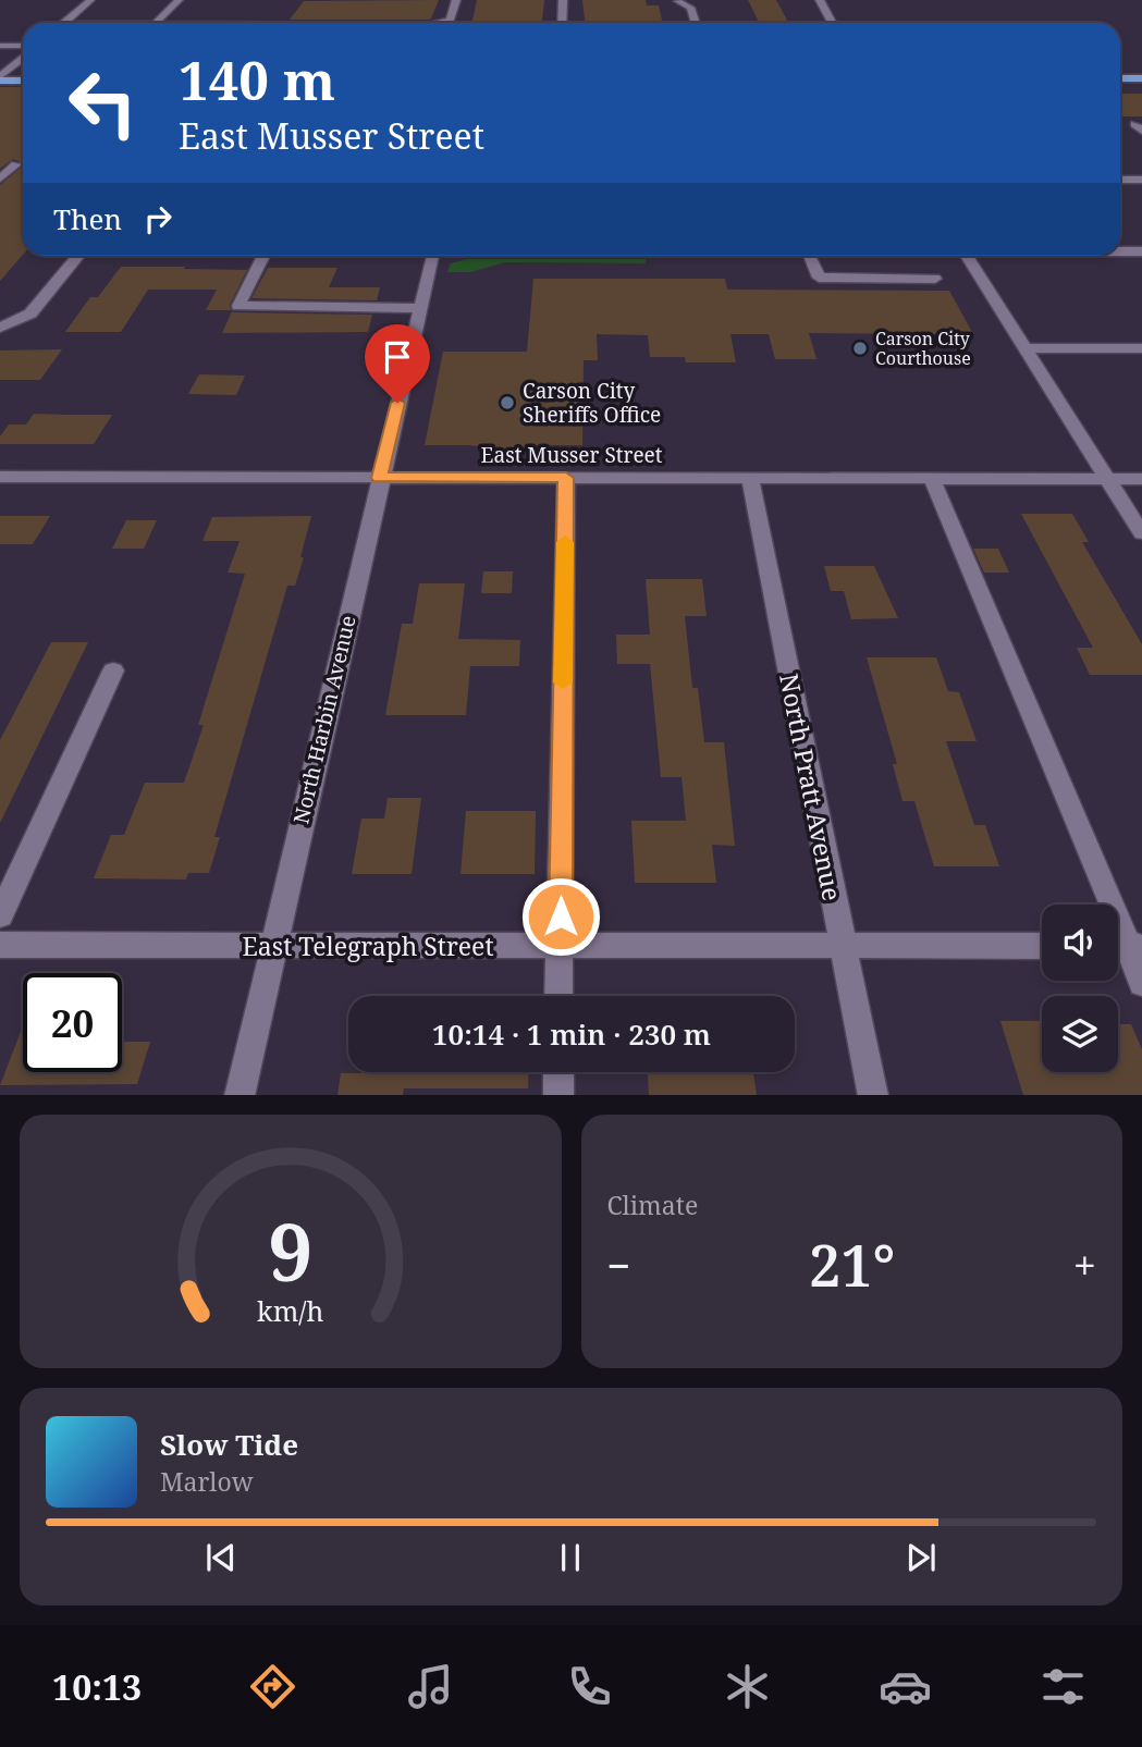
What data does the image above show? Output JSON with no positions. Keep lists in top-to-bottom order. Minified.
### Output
{"streets":{"street":["East Musser Street","North Harbin Avenue","North Pratt Avenue","East Telegraph Street"]},"crossings":[["East Musser Street","North Harbin Avenue"],["East Musser Street","North Pratt Avenue"],["North Harbin Avenue","East Telegraph Street"],["North Pratt Avenue","East Telegraph Street"]],"places":["Carson City Courthouse","Carson City Sheriffs Office"],"page":{"turn":["140 m","East Musser Street"],"then":"Then","limit":"20","trip":"10:14 · 1 min · 230 m","tile":"Climate","heat":["−","21°","+"],"song":["Slow Tide","Marlow"],"tabs":"10:13","gauge":["9","km/h"]}}
